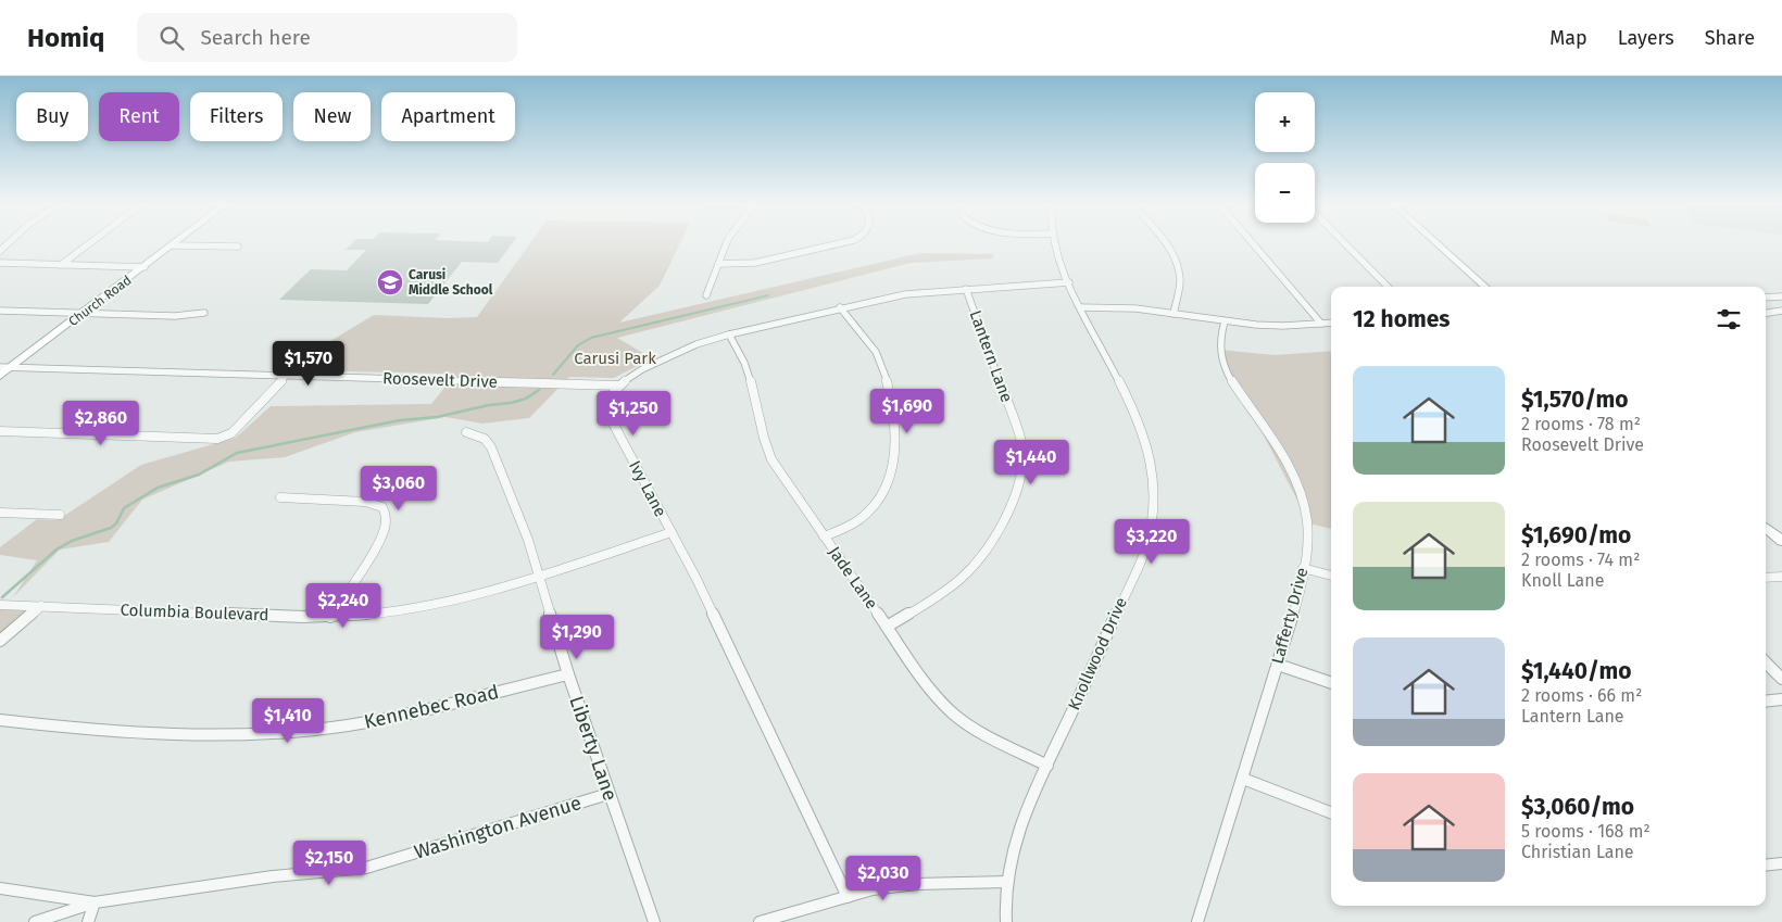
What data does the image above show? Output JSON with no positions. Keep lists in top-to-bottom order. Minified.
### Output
{"streets":{"main road":["Church Road"],"street":["Lantern Lane","Roosevelt Drive","Ivy Lane","Jade Lane","Columbia Boulevard","Lafferty Drive","Knollwood Drive","Kennebec Road","Liberty Lane","Washington Avenue"]},"crossings":[["Church Road","Roosevelt Drive"],["Lantern Lane","Jade Lane"],["Roosevelt Drive","Ivy Lane"],["Ivy Lane","Columbia Boulevard"],["Jade Lane","Knollwood Drive"],["Columbia Boulevard","Liberty Lane"],["Kennebec Road","Liberty Lane"],["Liberty Lane","Washington Avenue"]],"parks":["Carusi Park"],"places":{"school or university":["Carusi Middle School"]},"page":{"header":"Homiq","search":"Search here","nav":["Map","Layers","Share"],"map_buttons":["+","−"],"chip":["Buy","Rent","Filters","New","Apartment"],"heading":"12 homes","price":["$1,570","$1,690","$1,250","$2,860","$1,440","$3,060","$3,220","$2,240","$1,290","$1,410","$2,150","$2,030"],"list":[{"name":"$1,570/mo","note":"2 rooms · 78 m² · Roosevelt Drive"},{"name":"$1,690/mo","note":"2 rooms · 74 m² · Knoll Lane"},{"name":"$1,440/mo","note":"2 rooms · 66 m² · Lantern Lane"},{"name":"$3,060/mo","note":"5 rooms · 168 m² · Christian Lane"}]}}
